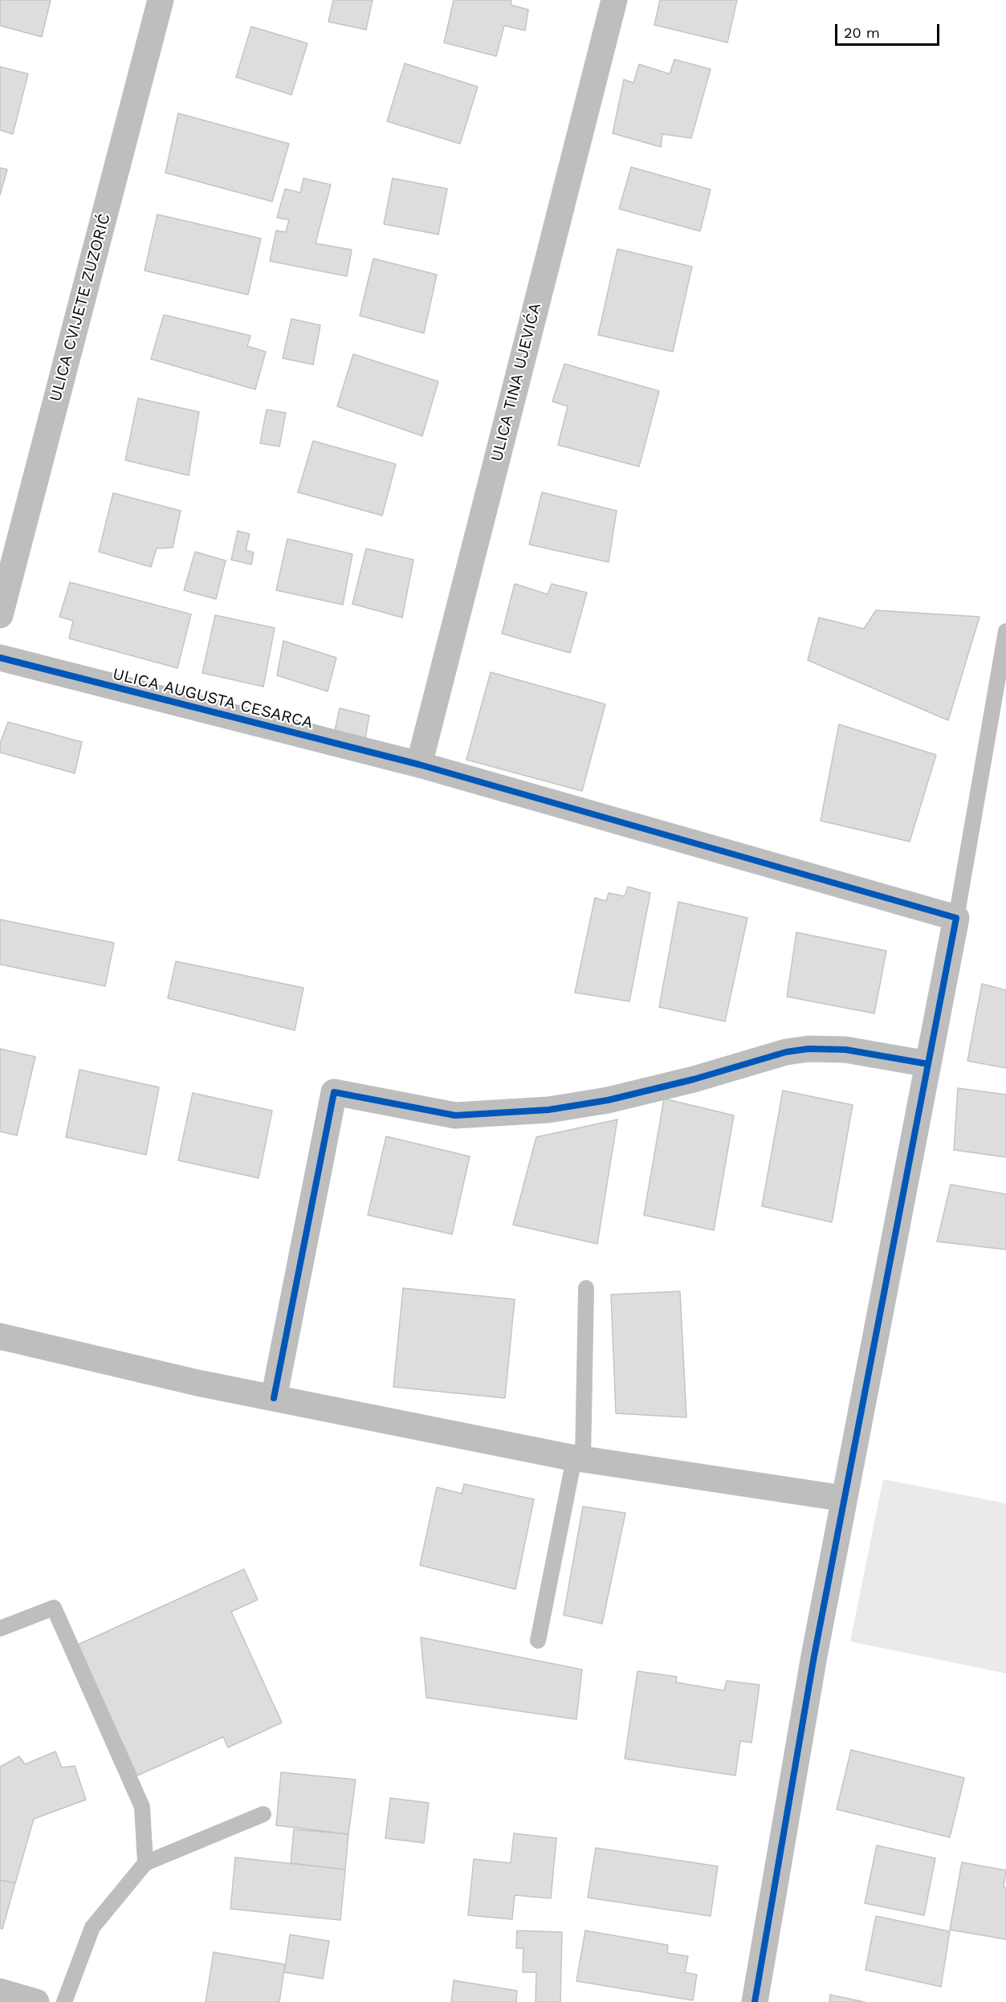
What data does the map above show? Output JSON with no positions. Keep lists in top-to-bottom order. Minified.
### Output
{"streets":{"street":["ULICA CVIJETE ZUZORIĆ","ULICA TINA UJEVIĆA","ULICA AUGUSTA CESARCA"]},"crossings":[["ULICA TINA UJEVIĆA","ULICA AUGUSTA CESARCA"]],"scale_bar":"20 m"}
